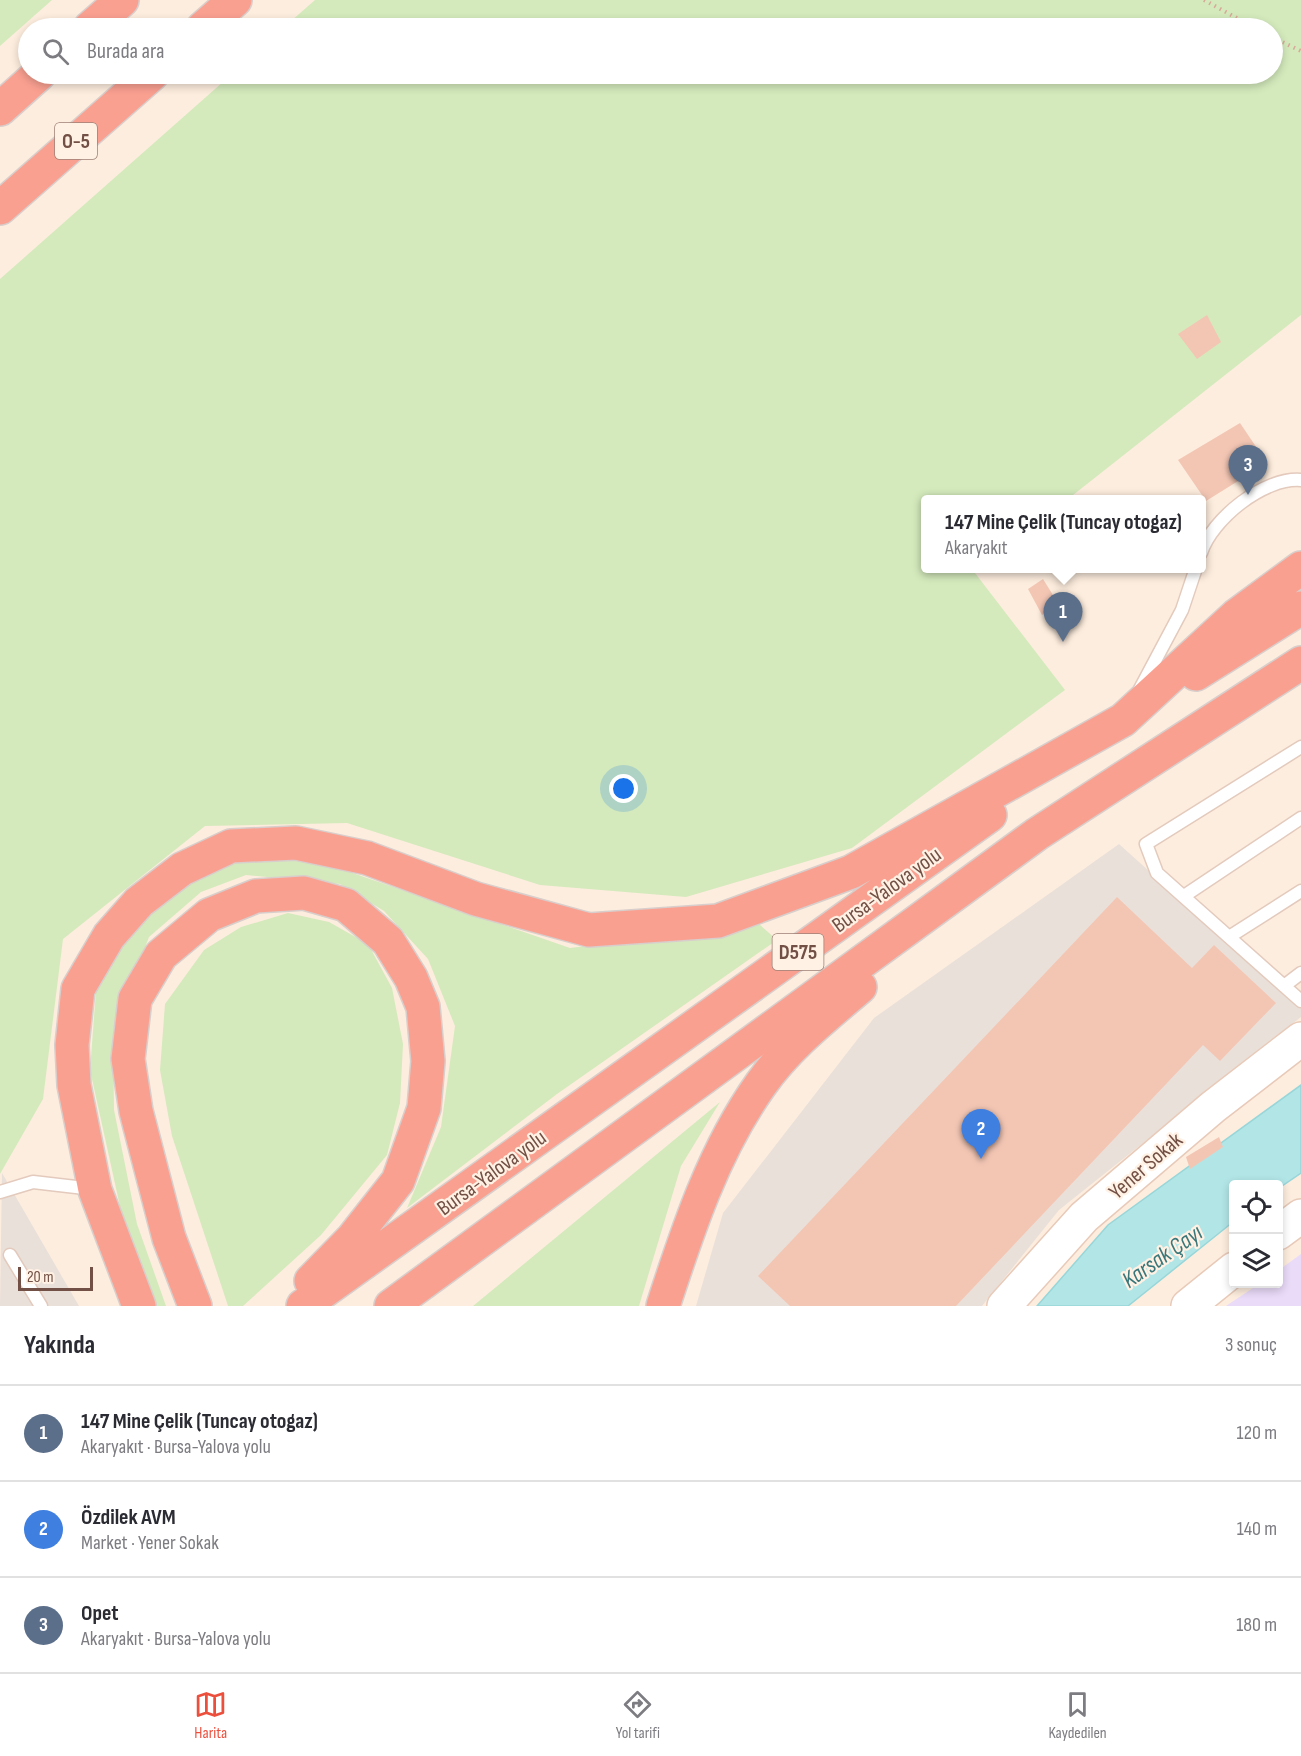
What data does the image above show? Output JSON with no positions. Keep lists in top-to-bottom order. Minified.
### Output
{"streets":{"highway":["O-5","Bursa-Yalova yolu","D575"],"street":["Yener Sokak"]},"water":["Karsak Çayı"],"scale_bar":"20 m","page":{"search":"Burada ara","pins":["3","1","2"],"popup":["147 Mine Çelik (Tuncay otogaz)","Akaryakıt"],"scale":"20 m","heading":["Yakında","3 sonuç"],"list":[{"mark":"1","name":"147 Mine Çelik (Tuncay otogaz)","note":"Akaryakıt · Bursa-Yalova yolu","value":"120 m"},{"mark":"2","name":"Özdilek AVM","note":"Market · Yener Sokak","value":"140 m"},{"mark":"3","name":"Opet","note":"Akaryakıt · Bursa-Yalova yolu","value":"180 m"}],"nav":["Harita","Yol tarifi","Kaydedilen"]}}
